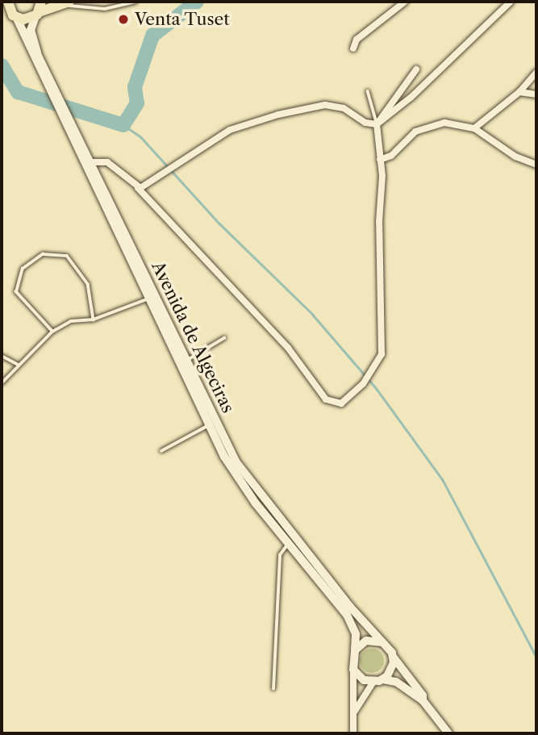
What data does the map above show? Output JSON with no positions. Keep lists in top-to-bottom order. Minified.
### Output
{"streets":{"street":["Avenida de Algeciras"]},"places":["Venta Tuset"]}
